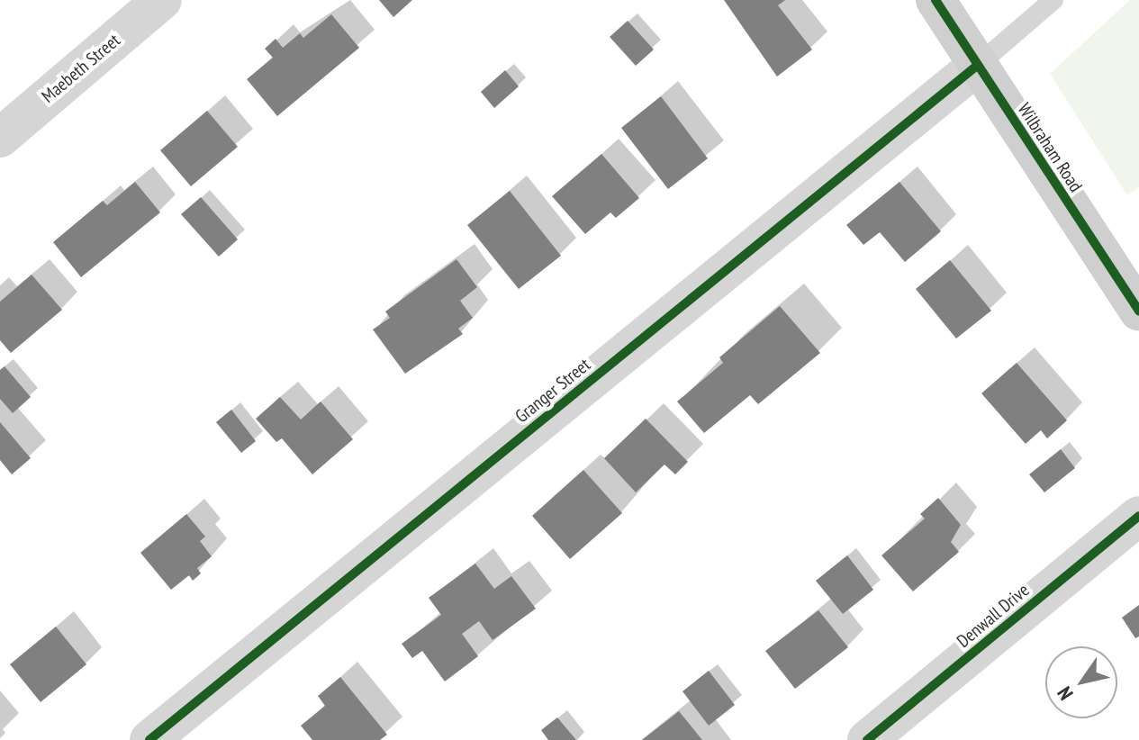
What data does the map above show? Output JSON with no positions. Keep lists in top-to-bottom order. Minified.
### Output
{"streets":{"main road":["Wilbraham Road"],"street":["Maebeth Street","Granger Street","Denwall Drive"]},"crossings":[["Wilbraham Road","Granger Street"]],"north":"bottom left"}
